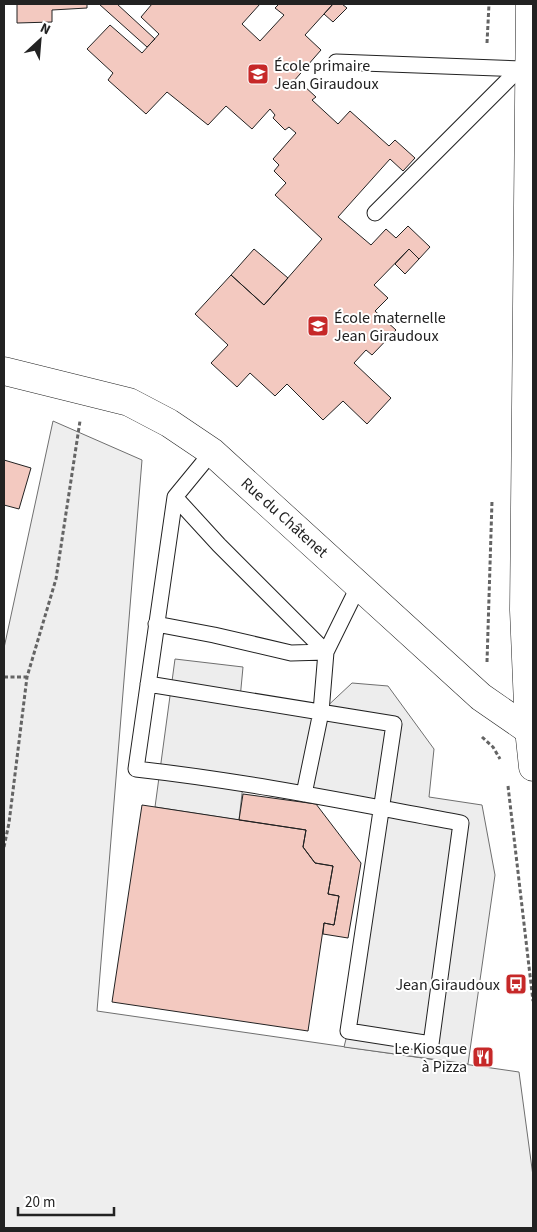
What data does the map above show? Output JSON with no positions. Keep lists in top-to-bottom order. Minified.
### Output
{"streets":{"street":["Rue du Châtenet"]},"places":{"school or university":["École primaire Jean Giraudoux","École maternelle Jean Giraudoux"],"bus stop":["Jean Giraudoux"],"restaurant":["Le Kiosque à Pizza"]},"scale_bar":"20 m","north":"top right"}
